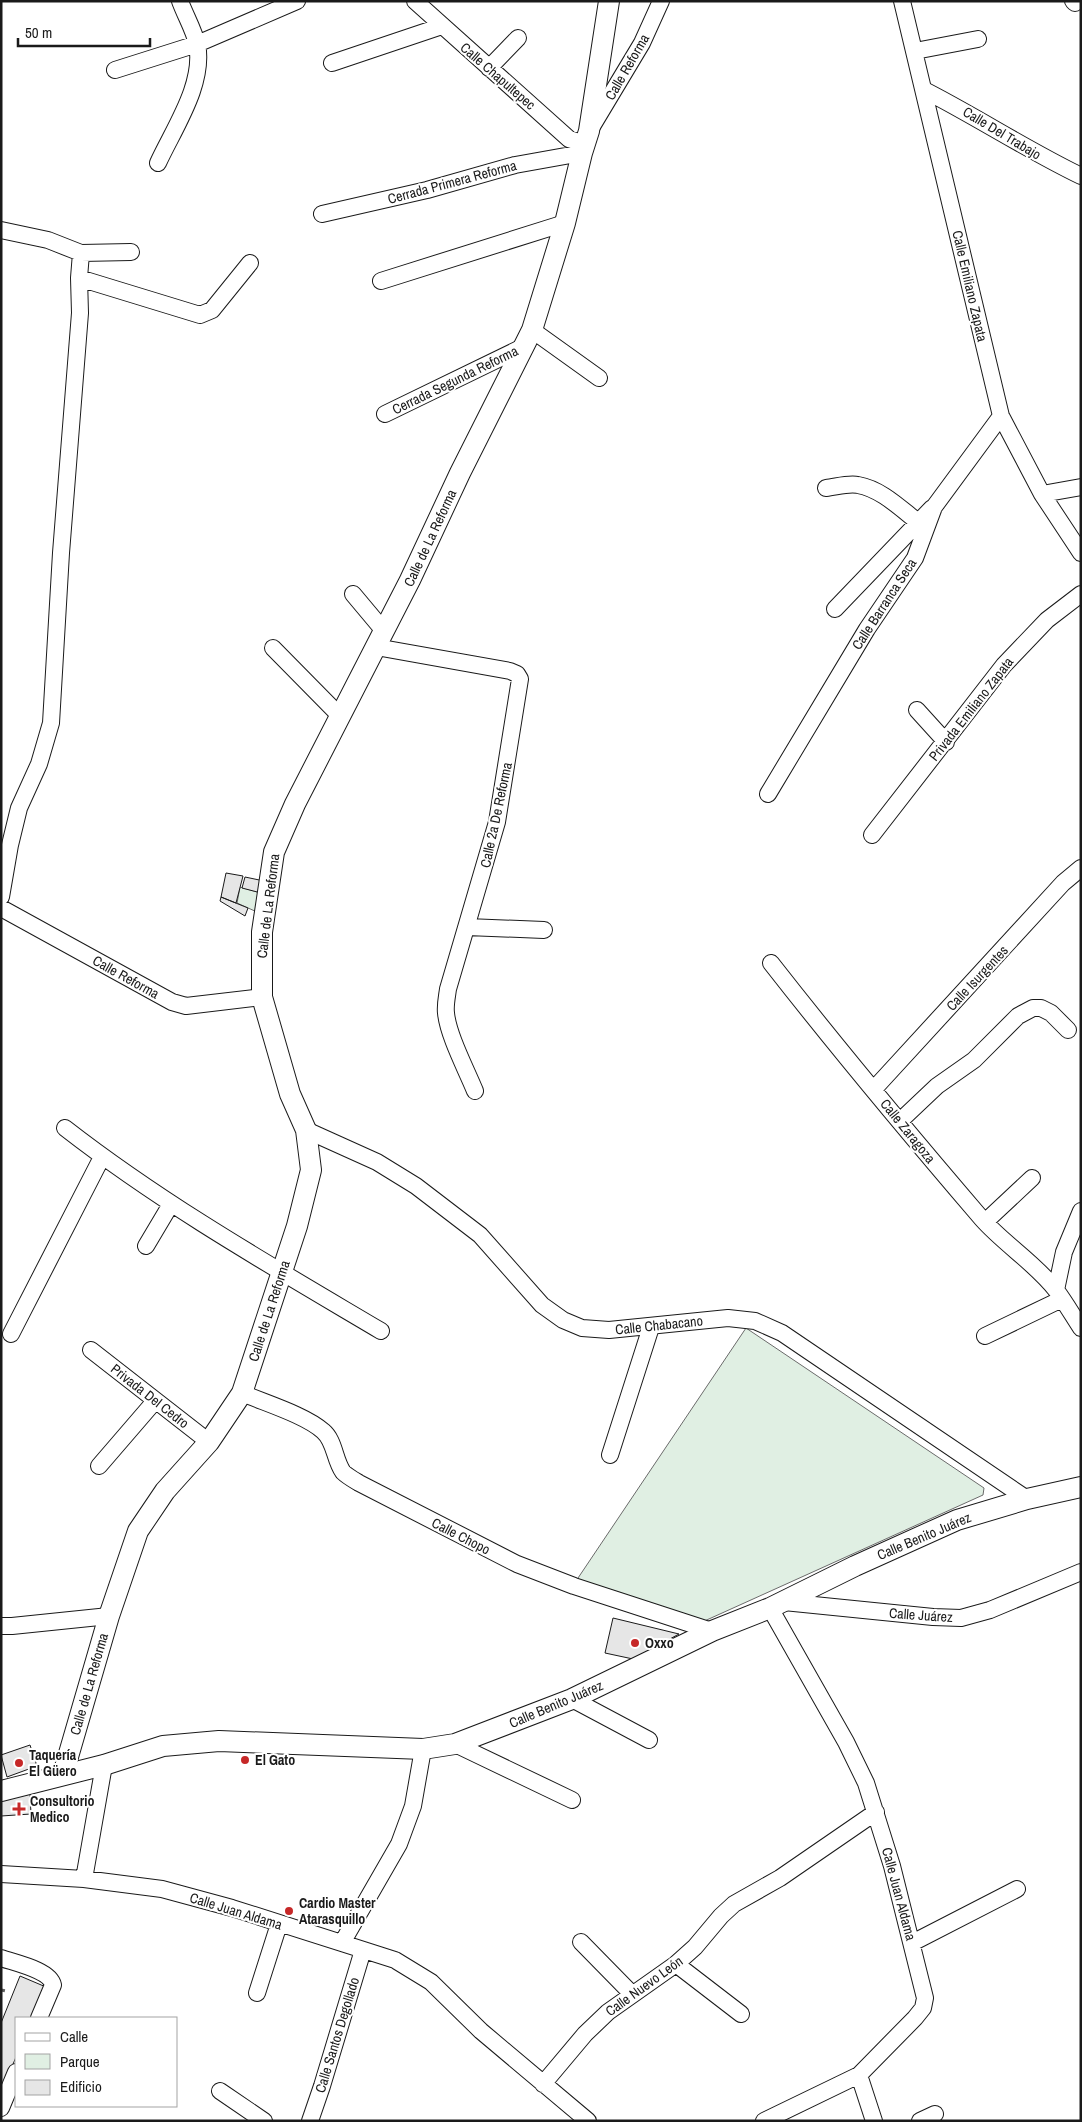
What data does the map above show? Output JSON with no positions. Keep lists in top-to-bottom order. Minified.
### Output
{"streets":{"street":["Calle Reforma","Calle Chapultepec","Calle Del Trabajo","Cerrada Primera Reforma","Calle Emiliano Zapata","Cerrada Segunda Reforma","Calle de La Reforma","Calle Barranca Seca","Privada Emiliano Zapata","Calle 2a De Reforma","Calle Isurgentes","Calle Zaragoza","Calle Chabacano","Privada Del Cedro","Calle Chopo","Calle Benito Juárez","Calle Juárez","Calle Juan Aldama","Calle Nuevo León","Calle Santos Degollado"]},"crossings":[["Calle Reforma","Calle Chapultepec"],["Calle Reforma","Cerrada Primera Reforma"],["Calle Reforma","Calle de La Reforma"],["Calle Chapultepec","Cerrada Primera Reforma"],["Calle Chapultepec","Calle de La Reforma"],["Calle Del Trabajo","Calle Emiliano Zapata"],["Cerrada Primera Reforma","Calle de La Reforma"],["Calle Emiliano Zapata","Calle Barranca Seca"],["Cerrada Segunda Reforma","Calle de La Reforma"],["Calle de La Reforma","Calle 2a De Reforma"],["Calle de La Reforma","Calle Chabacano"],["Calle de La Reforma","Privada Del Cedro"],["Calle de La Reforma","Calle Chopo"],["Calle de La Reforma","Calle Benito Juárez"],["Calle Isurgentes","Calle Zaragoza"],["Calle Chabacano","Calle Benito Juárez"],["Calle Chopo","Calle Benito Juárez"],["Calle Benito Juárez","Calle Juárez"],["Calle Benito Juárez","Calle Juan Aldama"],["Calle Juárez","Calle Juan Aldama"],["Calle Juan Aldama","Calle Nuevo León"],["Calle Juan Aldama","Calle Santos Degollado"]],"places":{"other":["Oxxo","El Gato","Taquería El Güero","Cardio Master Atarasquillo"],"health":["Consultorio Medico"]},"legend":["Calle","Parque","Edificio"],"scale_bar":"50 m"}
